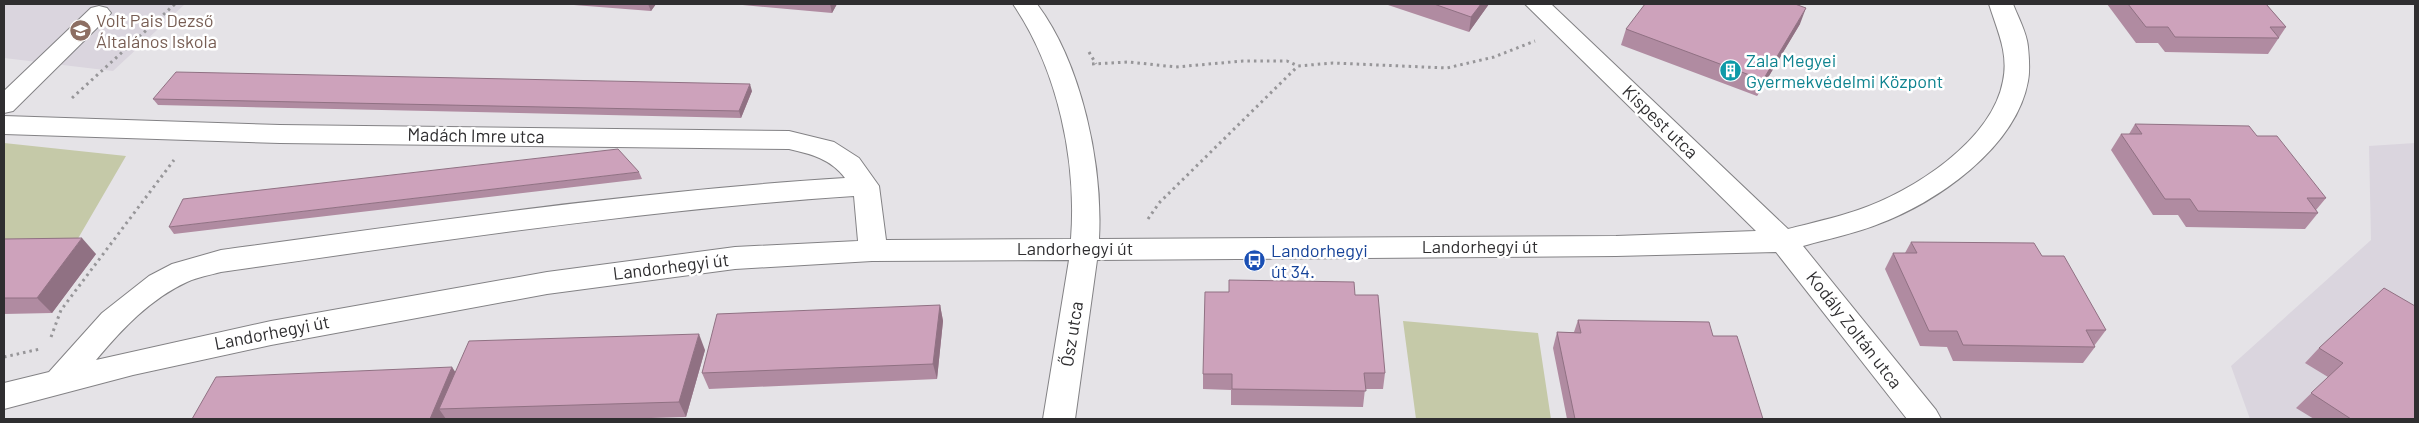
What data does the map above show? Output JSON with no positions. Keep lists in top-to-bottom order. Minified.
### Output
{"streets":{"street":["Kispest utca","Madách Imre utca","Landorhegyi út","Kodály Zoltán utca","Ősz utca"]},"crossings":[["Kispest utca","Landorhegyi út"],["Kispest utca","Kodály Zoltán utca"],["Madách Imre utca","Landorhegyi út"],["Landorhegyi út","Kodály Zoltán utca"],["Landorhegyi út","Ősz utca"]],"places":{"school or university":["Volt Pais Dezső Általános Iskola"],"building":["Zala Megyei Gyermekvédelmi Központ"],"bus stop":["Landorhegyi út 34."]}}
